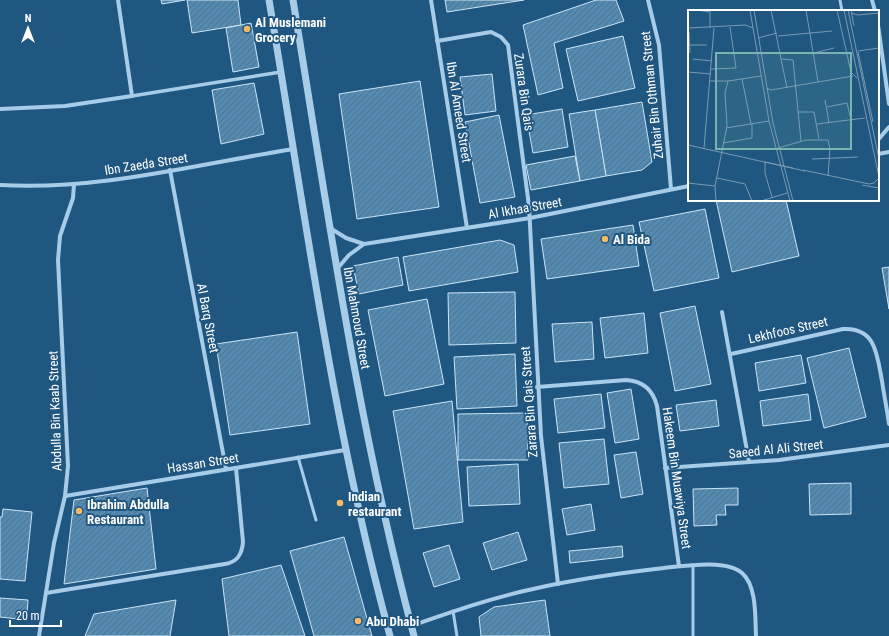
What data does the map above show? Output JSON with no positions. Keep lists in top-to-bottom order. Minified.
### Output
{"streets":{"street":["Zurara Bin Qais","Zuhair Bin Othman Street","Ibn Al Ameed Street","Ibn Zaeda Street","Al Ikhaa Street","Al Barq Street","Ibn Mahmoud Street","Lekhfoos Street","Zarara Bin Qais Street","Abdulla Bin Kaab Street","Saeed Al Ali Street","Hassan Street","Hakeem Bin Muawiya Street"]},"crossings":[["Zurara Bin Qais","Ibn Al Ameed Street"],["Zurara Bin Qais","Al Ikhaa Street"],["Zurara Bin Qais","Zarara Bin Qais Street"],["Zuhair Bin Othman Street","Al Ikhaa Street"],["Ibn Al Ameed Street","Al Ikhaa Street"],["Ibn Zaeda Street","Al Barq Street"],["Ibn Zaeda Street","Abdulla Bin Kaab Street"],["Al Ikhaa Street","Ibn Mahmoud Street"],["Al Ikhaa Street","Zarara Bin Qais Street"],["Al Barq Street","Hassan Street"],["Zarara Bin Qais Street","Hakeem Bin Muawiya Street"],["Abdulla Bin Kaab Street","Hassan Street"],["Saeed Al Ali Street","Hakeem Bin Muawiya Street"]],"places":["Al Muslemani Grocery","Al Bida","Indian restaurant","Ibrahim Abdulla Restaurant","Abu Dhabi"],"scale_bar":"20 m","north":"top"}
